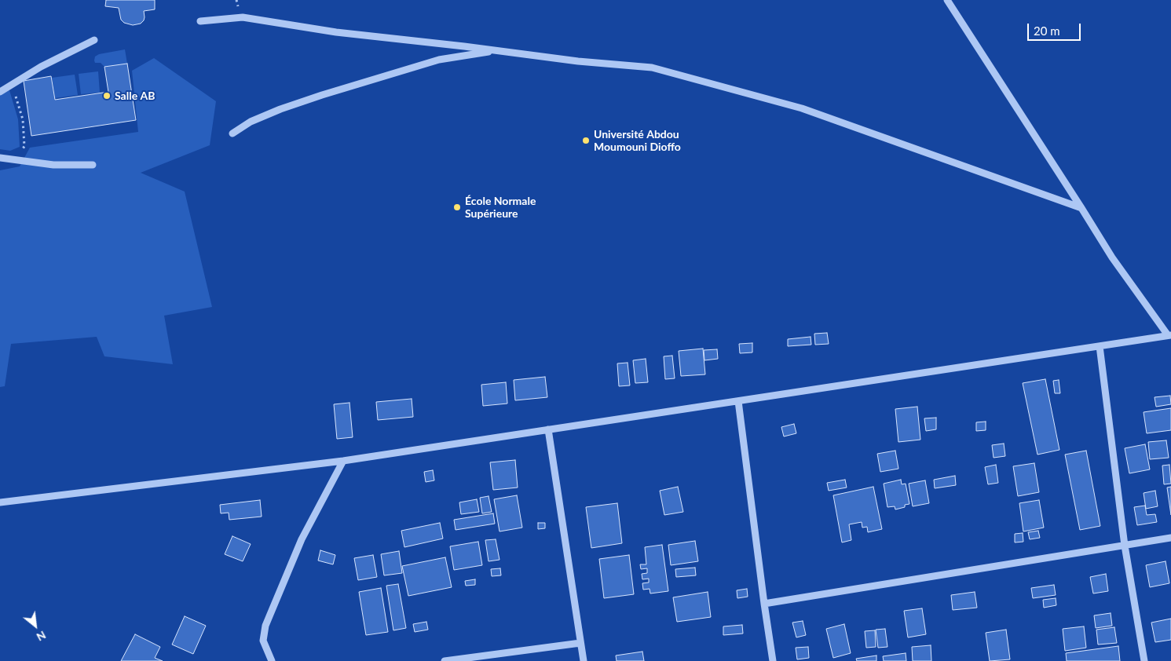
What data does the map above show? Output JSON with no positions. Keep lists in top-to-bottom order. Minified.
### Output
{"places":["Salle AB","Université Abdou Moumouni Dioffo","École Normale Supérieure"],"scale_bar":"20 m","north":"bottom right"}
